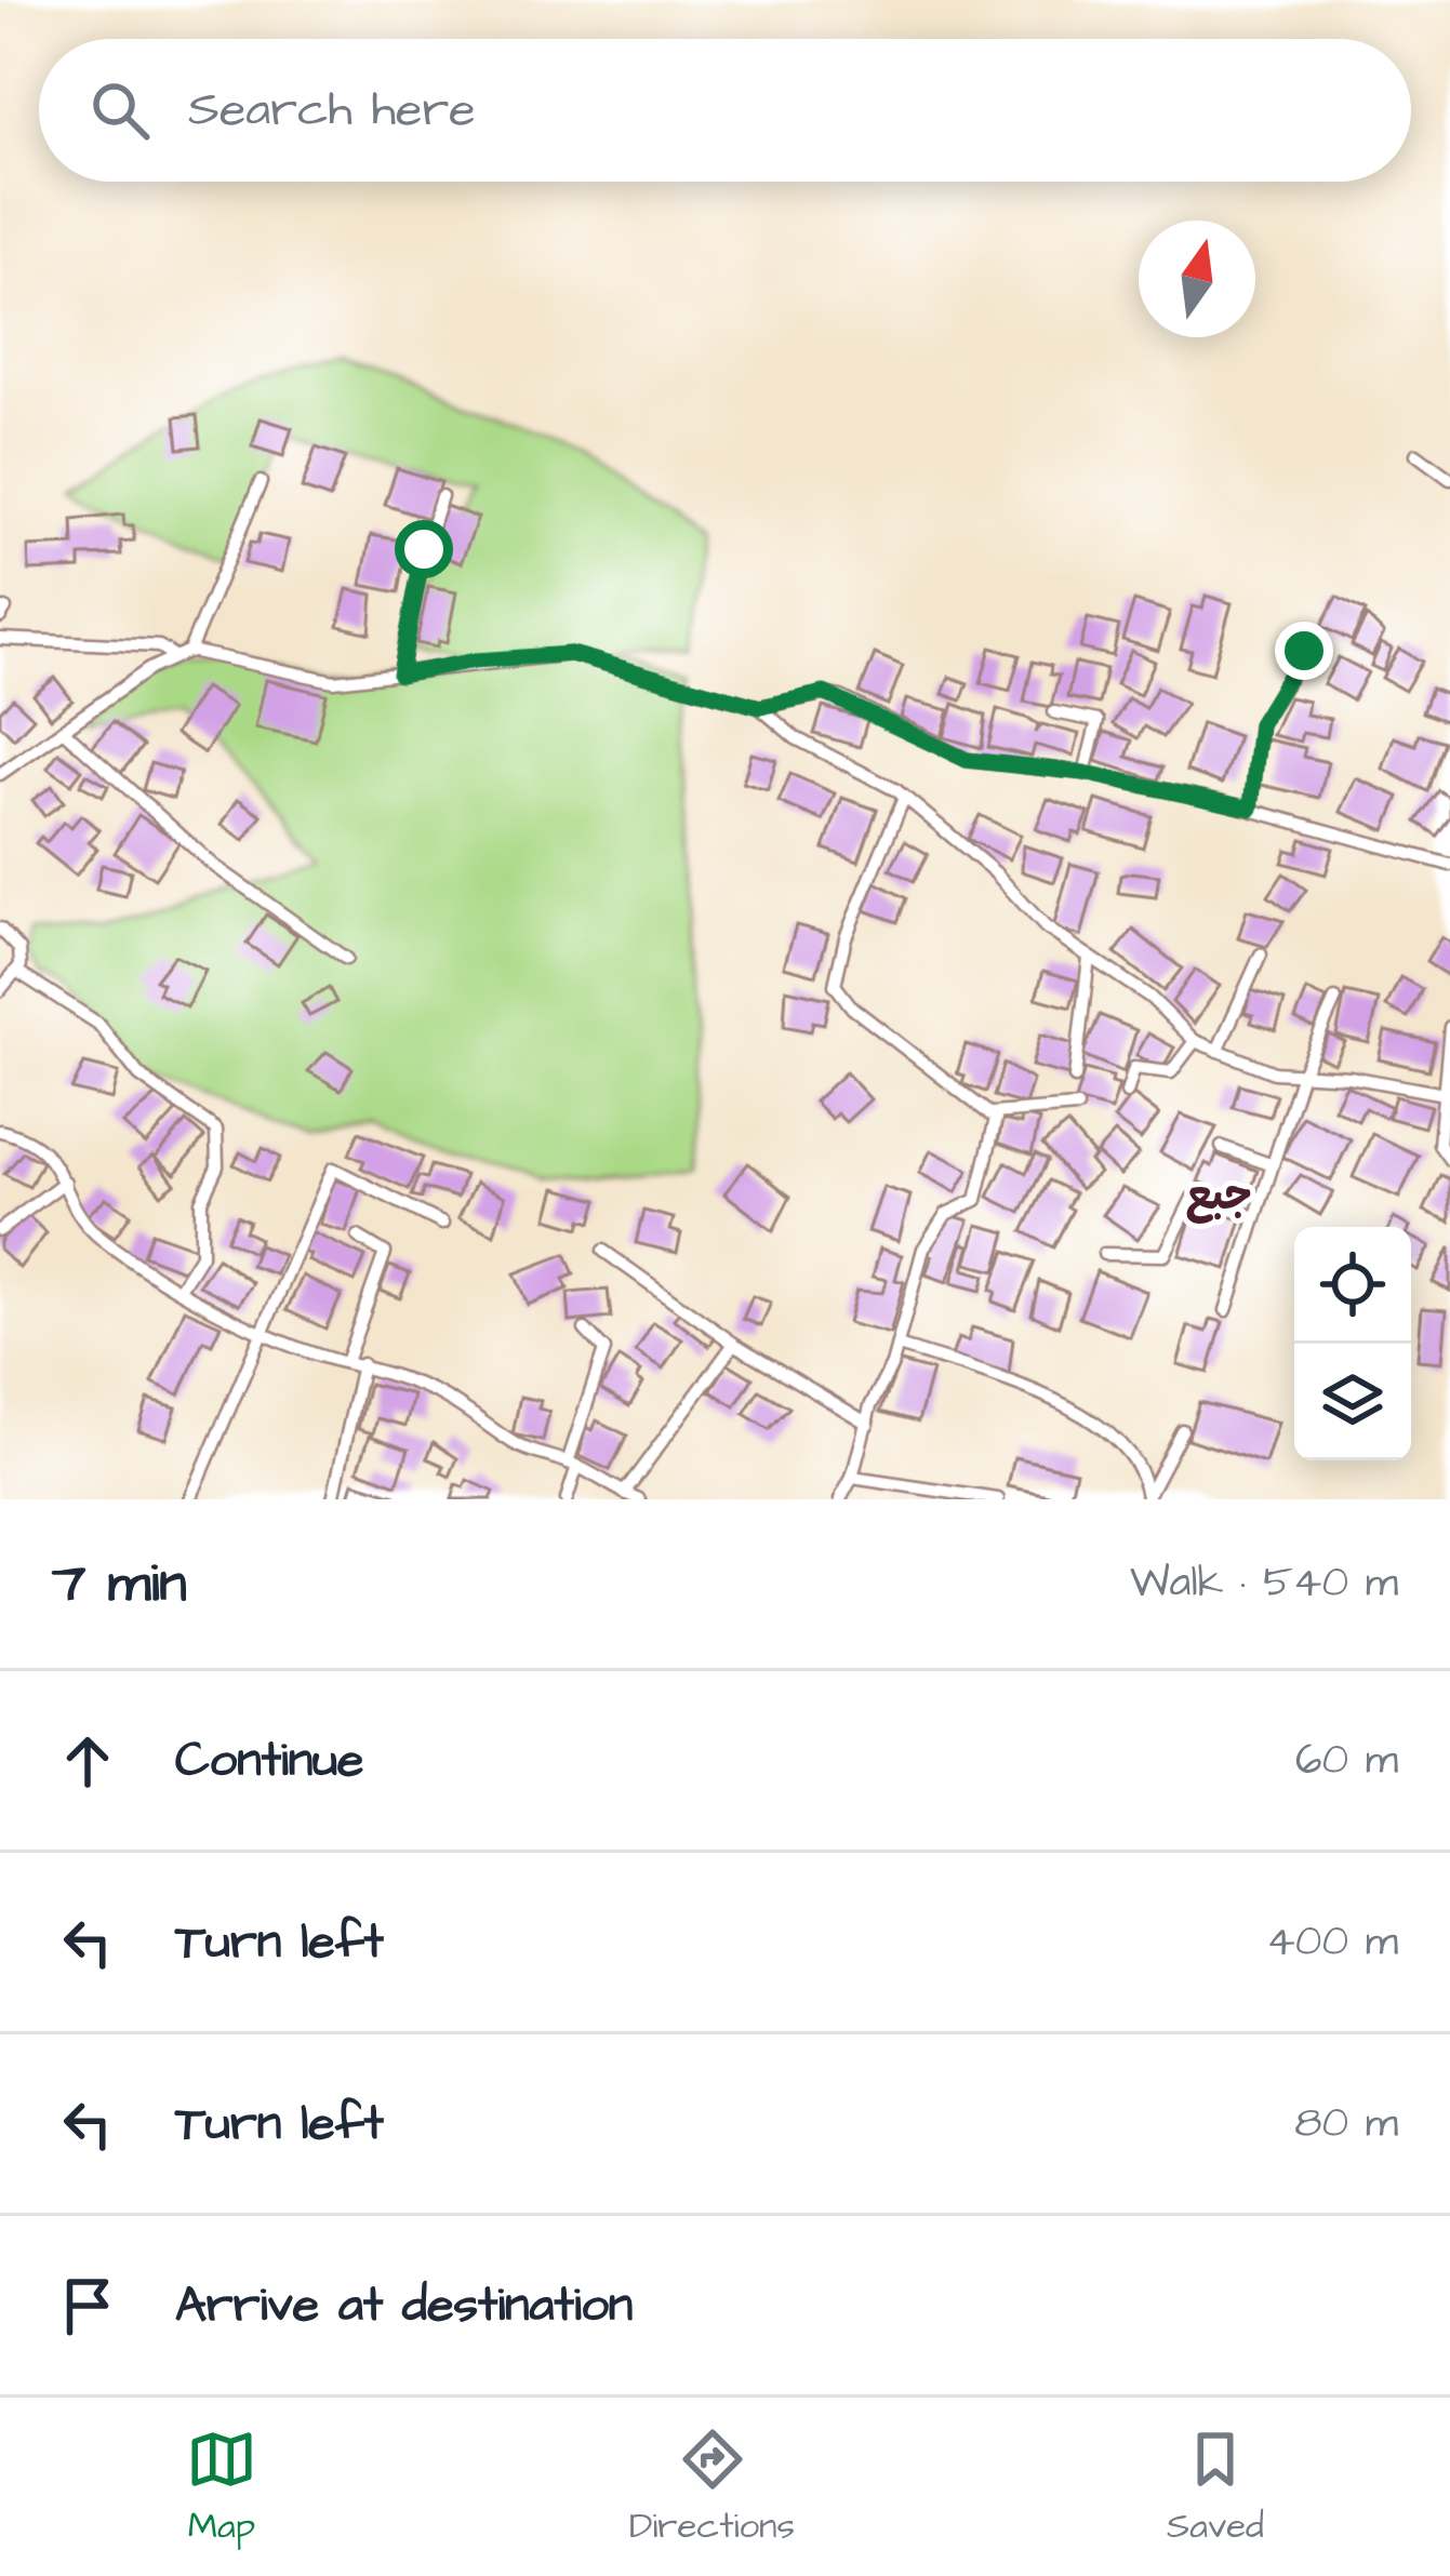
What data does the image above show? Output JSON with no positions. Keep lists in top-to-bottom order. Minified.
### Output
{"districts":["جبع"],"north":"top","page":{"search":"Search here","heading":["7 min","Walk · 540 m"],"list":[["Continue","60 m"],["Turn left","400 m"],["Turn left","80 m"],"Arrive at destination"],"nav":["Map","Directions","Saved"]}}
